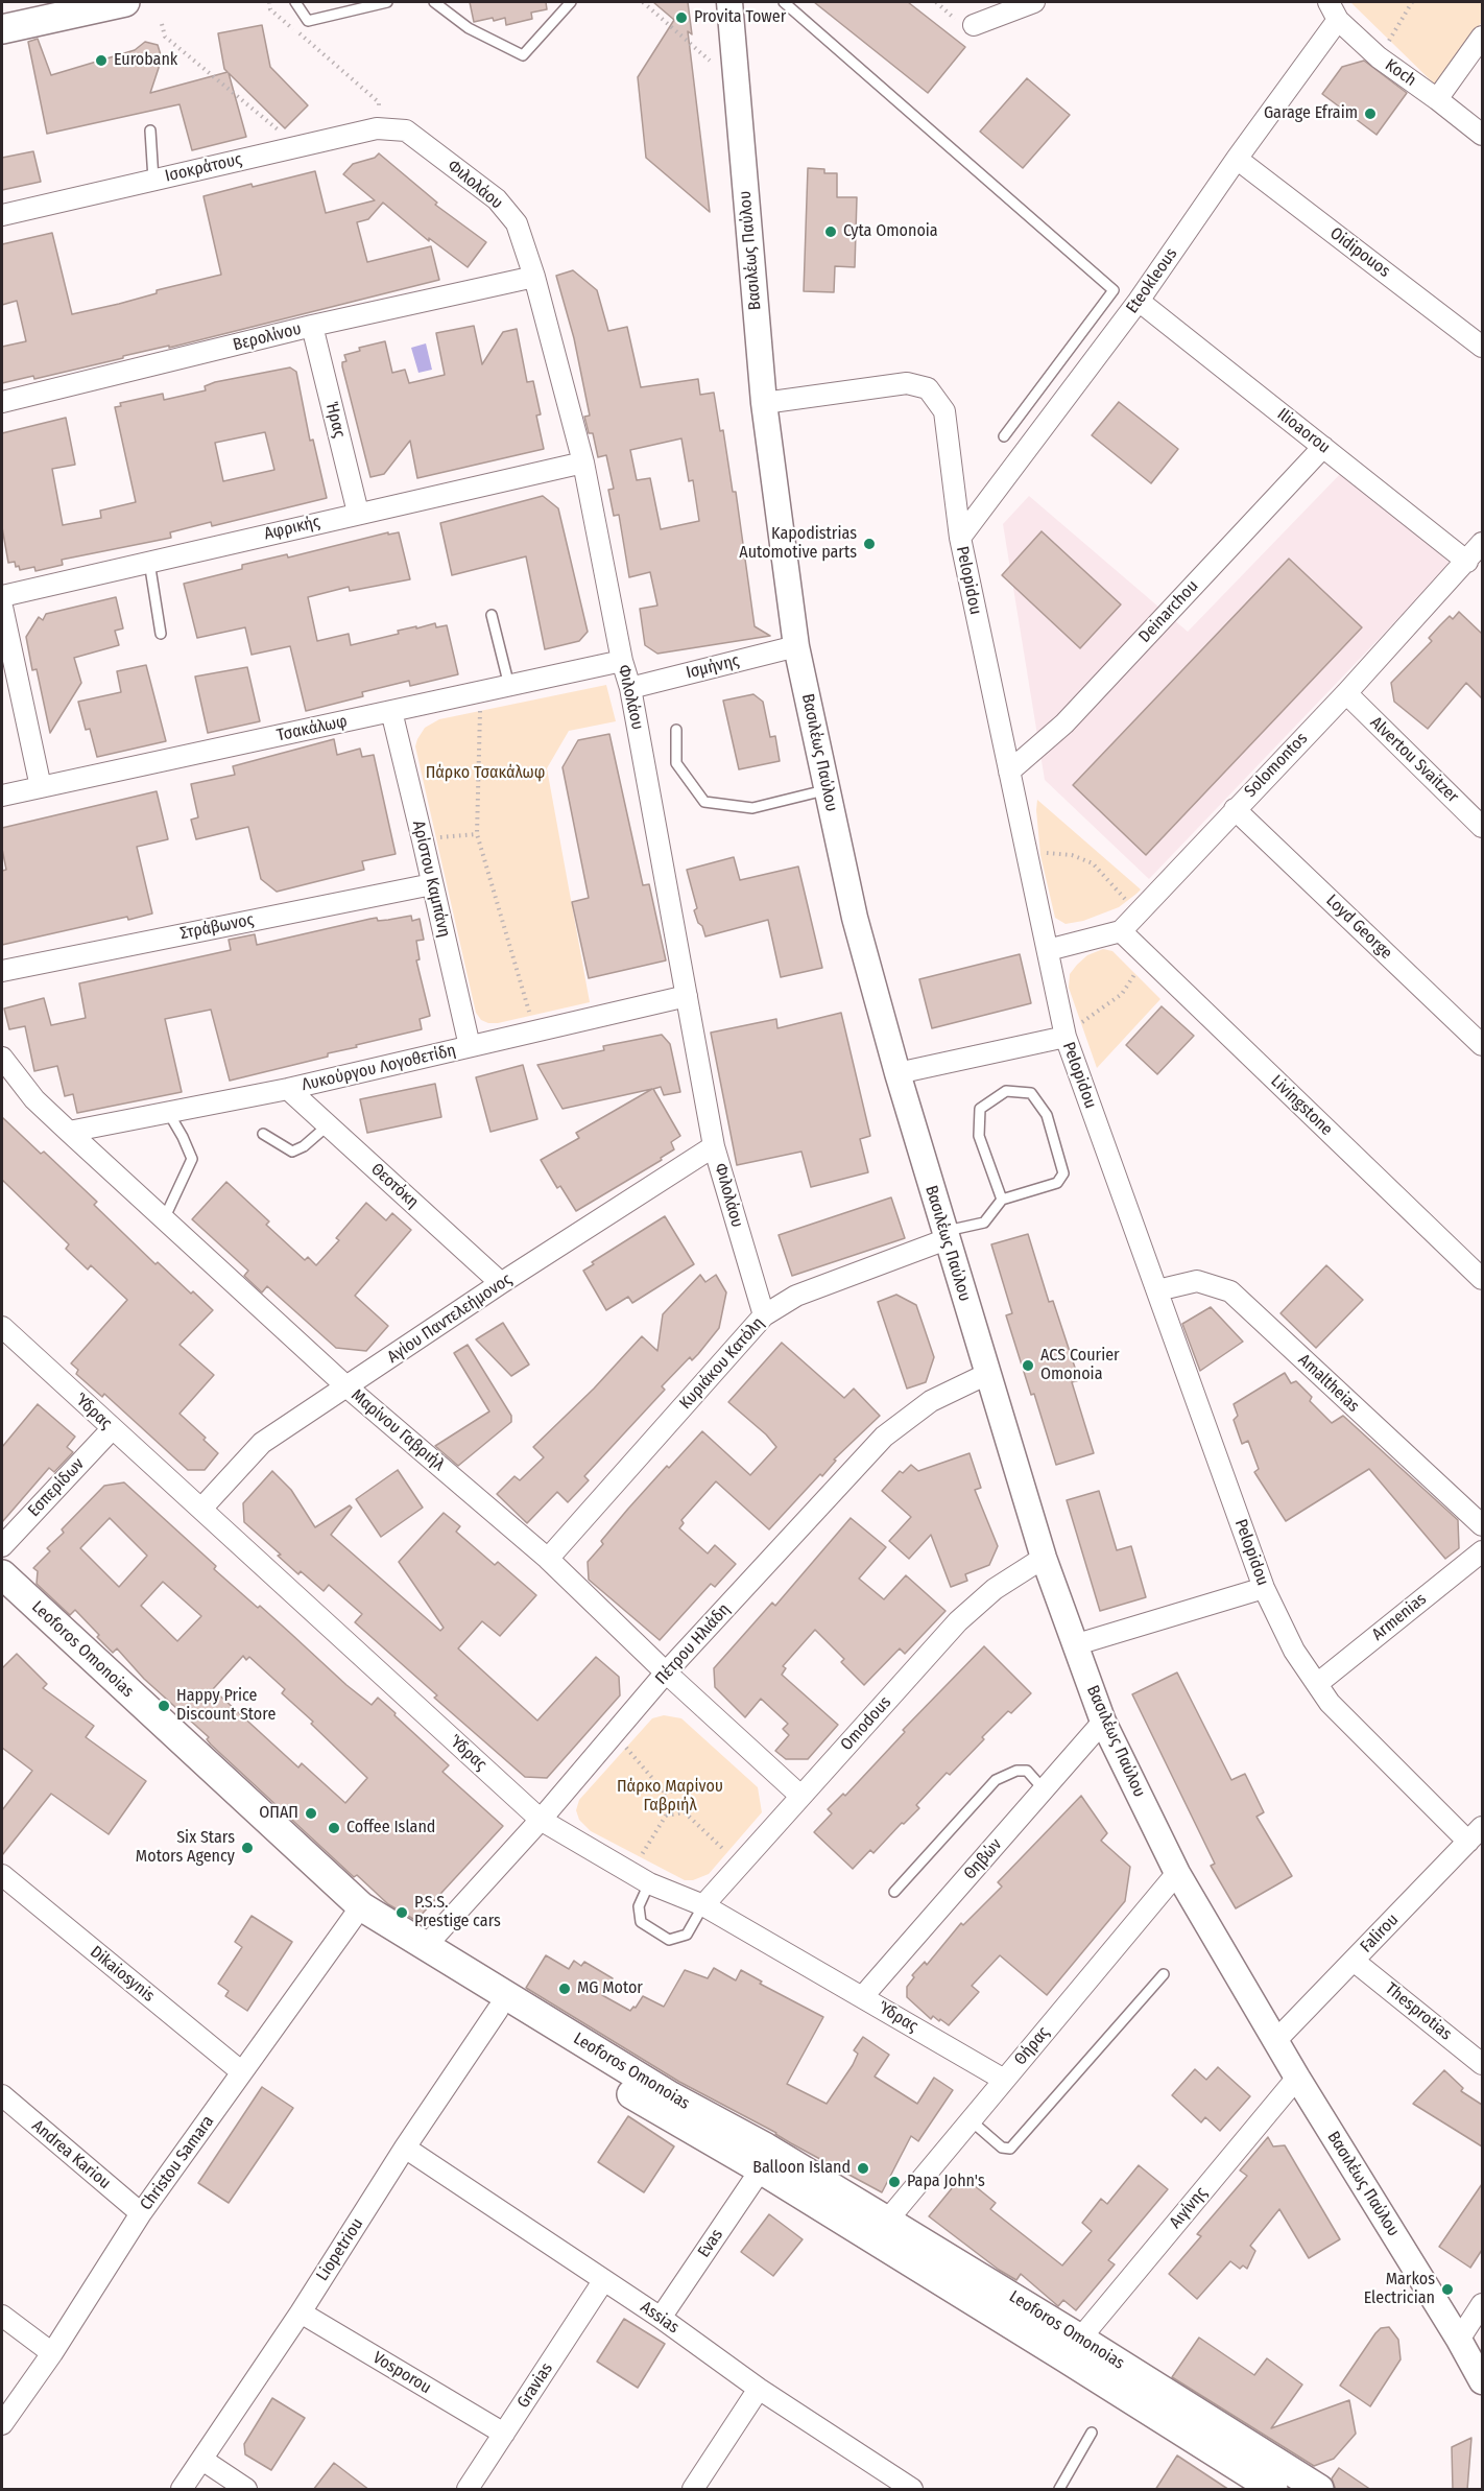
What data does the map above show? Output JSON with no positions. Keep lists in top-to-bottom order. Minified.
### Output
{"streets":{"main road":["Leoforos Omonoias"],"street":["Koch","Ισοκράτους","Φιλολάου","Βασιλέως Παύλου","Oidipouos","Eteokleous","Βερολίνου","Ήρας","Ilioaorou","Αφρικής","Pelopidou","Deinarchou","Ισμήνης","Τσακάλωφ","Alvertou Svaitzer","Solomontos","Αρίστου Καμπάνη","Στράβωνος","Loyd George","Λυκούργου Λογοθετίδη","Livingstone","Θεοτόκη","Αγίου Παντελεήμονος","Κυριάκου Κατόλη","Amaltheias","Ύδρας","Μαρίνου Γαβριήλ","Εσπερίδων","Armenias","Πέτρου Ηλιάδη","Omodous","Θηβών","Falirou","Dikaiosynis","Thesprotias","Θήρας","Andrea Kariou","Christou Samara","Αιγίνης","Evas","Liopetriou","Assias","Vosporou","Gravias"]},"crossings":[["Koch","Eteokleous"],["Ισοκράτους","Φιλολάου"],["Φιλολάου","Βερολίνου"],["Φιλολάου","Αφρικής"],["Φιλολάου","Ισμήνης"],["Φιλολάου","Τσακάλωφ"],["Φιλολάου","Λυκούργου Λογοθετίδη"],["Φιλολάου","Αγίου Παντελεήμονος"],["Φιλολάου","Κυριάκου Κατόλη"],["Βασιλέως Παύλου","Pelopidou"],["Βασιλέως Παύλου","Ισμήνης"],["Βασιλέως Παύλου","Κυριάκου Κατόλη"],["Βασιλέως Παύλου","Πέτρου Ηλιάδη"],["Βασιλέως Παύλου","Omodous"],["Βασιλέως Παύλου","Θηβών"],["Βασιλέως Παύλου","Falirou"],["Βασιλέως Παύλου","Θήρας"],["Βασιλέως Παύλου","Αιγίνης"],["Oidipouos","Eteokleous"],["Eteokleous","Ilioaorou"],["Eteokleous","Pelopidou"],["Βερολίνου","Ήρας"],["Ήρας","Αφρικής"],["Ilioaorou","Deinarchou"],["Ilioaorou","Solomontos"],["Pelopidou","Deinarchou"],["Pelopidou","Amaltheias"],["Pelopidou","Armenias"],["Pelopidou","Falirou"],["Τσακάλωφ","Αρίστου Καμπάνη"],["Alvertou Svaitzer","Solomontos"],["Solomontos","Loyd George"],["Solomontos","Livingstone"],["Αρίστου Καμπάνη","Στράβωνος"],["Αρίστου Καμπάνη","Λυκούργου Λογοθετίδη"],["Λυκούργου Λογοθετίδη","Θεοτόκη"],["Λυκούργου Λογοθετίδη","Μαρίνου Γαβριήλ"],["Θεοτόκη","Αγίου Παντελεήμονος"],["Αγίου Παντελεήμονος","Ύδρας"],["Αγίου Παντελεήμονος","Μαρίνου Γαβριήλ"],["Κυριάκου Κατόλη","Μαρίνου Γαβριήλ"],["Ύδρας","Εσπερίδων"],["Ύδρας","Πέτρου Ηλιάδη"],["Ύδρας","Omodous"],["Ύδρας","Θηβών"],["Ύδρας","Θήρας"],["Μαρίνου Γαβριήλ","Πέτρου Ηλιάδη"],["Μαρίνου Γαβριήλ","Omodous"],["Πέτρου Ηλιάδη","Leoforos Omonoias"],["Leoforos Omonoias","Θήρας"],["Leoforos Omonoias","Christou Samara"],["Leoforos Omonoias","Αιγίνης"],["Leoforos Omonoias","Evas"],["Leoforos Omonoias","Liopetriou"],["Falirou","Thesprotias"],["Dikaiosynis","Christou Samara"],["Andrea Kariou","Christou Samara"],["Evas","Assias"],["Liopetriou","Assias"],["Liopetriou","Vosporou"],["Assias","Gravias"],["Vosporou","Gravias"]],"parks":["Πάρκο Τσακάλωφ","Πάρκο Μαρίνου Γαβριήλ"],"places":["Provita Tower","Eurobank","Garage Efraim","Cyta Omonoia","Kapodistrias Automotive parts","ACS Courier Omonoia","Happy Price Discount Store","ΟΠΑΠ","Coffee Island","Six Stars Motors Agency","P.S.S. Prestige cars","MG Motor","Balloon Island","Papa John's","Markos Electrician"]}
